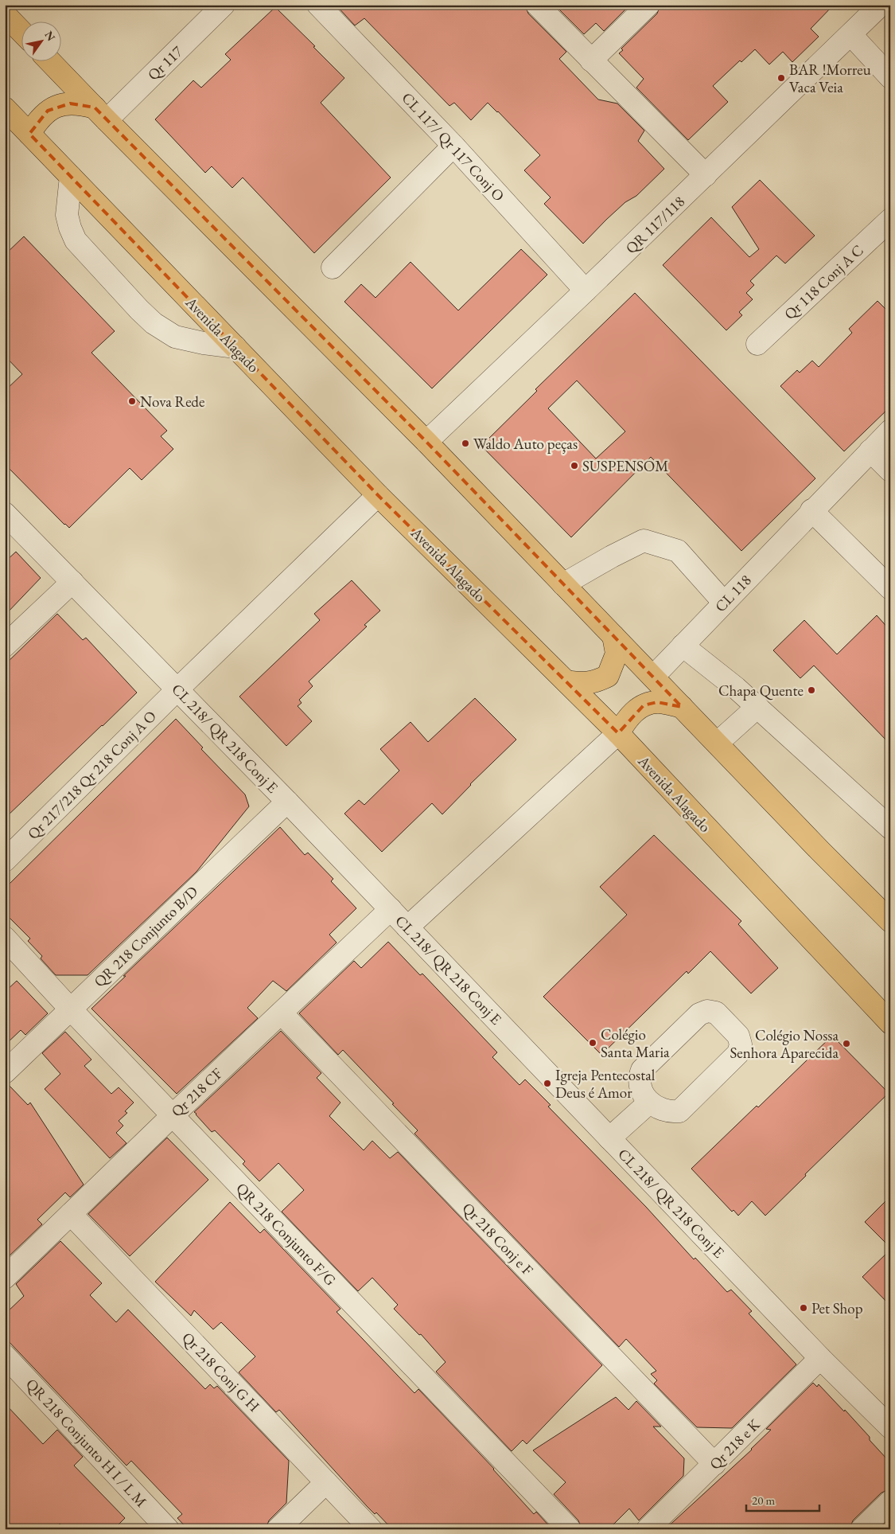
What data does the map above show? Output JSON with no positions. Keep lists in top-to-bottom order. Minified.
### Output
{"streets":{"main road":["Avenida Alagado"],"street":["Qr 117","CL 117/ Qr 117 Conj O","QR 117/118","Qr 118 Conj A C","CL 118","CL 218/ QR 218 Conj E","Qr 217/218 Qr 218 Conj A O","QR 218 Conjunto B/D","Qr 218 CF","QR 218 Conjunto F/G","Qr 218 Conj e F","Qr 218 Conj G H","QR 218 Conjunto H I / L M","Qr 218 e K"]},"crossings":[["CL 117/ Qr 117 Conj O","QR 117/118"],["Avenida Alagado","Qr 217/218 Qr 218 Conj A O"],["CL 218/ QR 218 Conj E","Qr 217/218 Qr 218 Conj A O"],["CL 218/ QR 218 Conj E","QR 218 Conjunto B/D"],["CL 218/ QR 218 Conj E","Qr 218 CF"],["CL 218/ QR 218 Conj E","Qr 218 e K"],["QR 218 Conjunto B/D","QR 218 Conjunto F/G"],["Qr 218 CF","QR 218 Conjunto F/G"],["Qr 218 CF","Qr 218 Conj e F"],["Qr 218 CF","Qr 218 Conj G H"],["Qr 218 Conj e F","Qr 218 e K"]],"places":["BAR !Morreu Vaca Veia","Nova Rede","Waldo Auto peças","SUSPENSOM","Chapa Quente","Colégio Santa Maria","Colégio Nossa Senhora Aparecida","Igreja Pentecostal Deus é Amor","Pet Shop"],"scale_bar":"20 m","north":"top right"}
